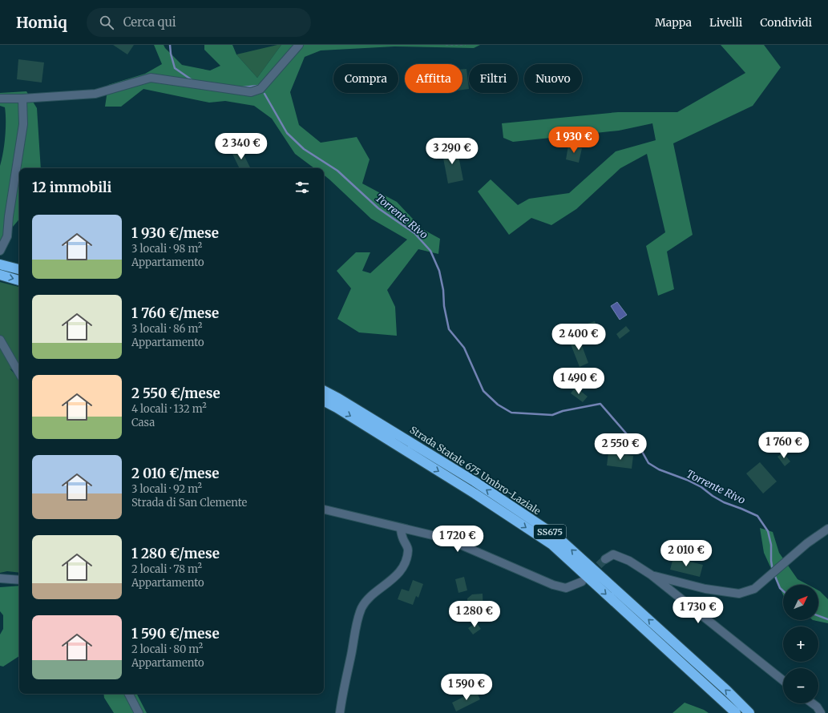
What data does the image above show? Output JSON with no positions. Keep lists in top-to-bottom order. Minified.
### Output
{"streets":{"highway":["Strada Statale 675 Umbro-Laziale","SS675"]},"water":["Torrente Rivo"],"north":"top right","page":{"header":"Homiq","search":"Cerca qui","nav":["Mappa","Livelli","Condividi"],"chip":["Compra","Affitta","Filtri","Nuovo"],"price":["1 930 €","2 340 €","3 290 €","2 400 €","1 490 €","1 760 €","2 550 €","1 720 €","2 010 €","1 730 €","1 280 €","1 590 €"],"heading":"12 immobili","list":[{"name":"1 930 €/mese","note":"3 locali · 98 m² · Appartamento"},{"name":"1 760 €/mese","note":"3 locali · 86 m² · Appartamento"},{"name":"2 550 €/mese","note":"4 locali · 132 m² · Casa"},{"name":"2 010 €/mese","note":"3 locali · 92 m² · Strada di San Clemente"},{"name":"1 280 €/mese","note":"2 locali · 78 m² · Appartamento"},{"name":"1 590 €/mese","note":"2 locali · 80 m² · Appartamento"}],"map_buttons":["+","−"]}}
